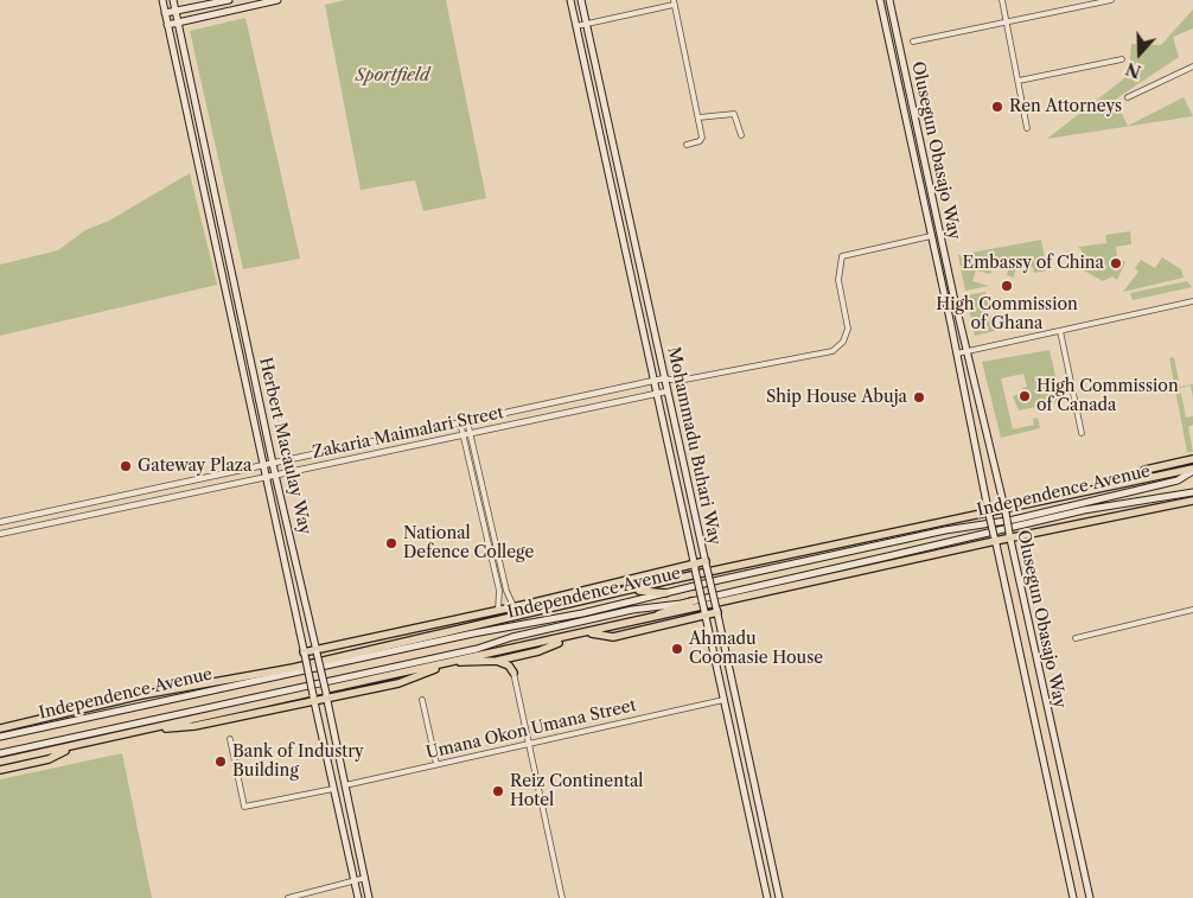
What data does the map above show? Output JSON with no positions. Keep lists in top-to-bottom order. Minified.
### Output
{"streets":{"main road":["Olusegun Obasajo Way","Herbert Macaulay Way","Mohammadu Buhari Way","Independence Avenue"],"street":["Zakaria Maimalari Street","Umana Okon Umana Street"]},"crossings":[["Olusegun Obasajo Way","Zakaria Maimalari Street"],["Olusegun Obasajo Way","Independence Avenue"],["Zakaria Maimalari Street","Herbert Macaulay Way"],["Zakaria Maimalari Street","Mohammadu Buhari Way"],["Herbert Macaulay Way","Umana Okon Umana Street"],["Mohammadu Buhari Way","Umana Okon Umana Street"]],"parks":["Sportfield"],"places":["Ren Attorneys","Embassy of China","High Commission of Ghana","High Commission of Canada","Ship House Abuja","Gateway Plaza","National Defence College","Ahmadu Coomasie House","Bank of Industry Building","Reiz Continental Hotel"],"north":"bottom"}
